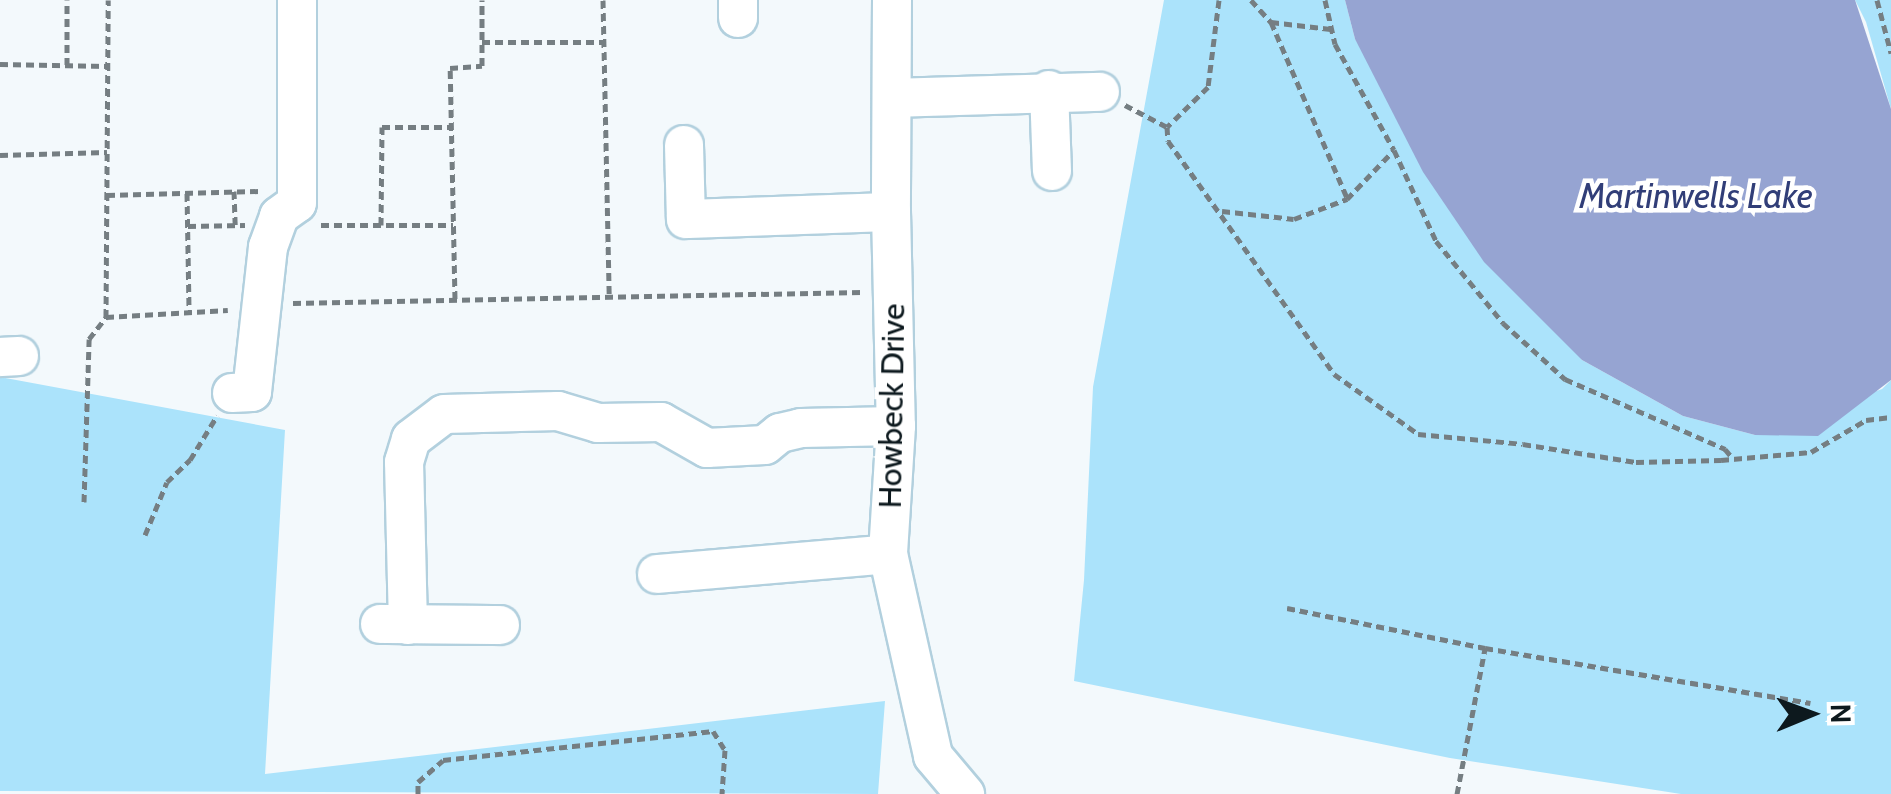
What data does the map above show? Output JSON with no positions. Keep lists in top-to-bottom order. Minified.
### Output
{"streets":{"street":["Howbeck Drive"]},"water":["Martinwells Lake"],"north":"right"}
